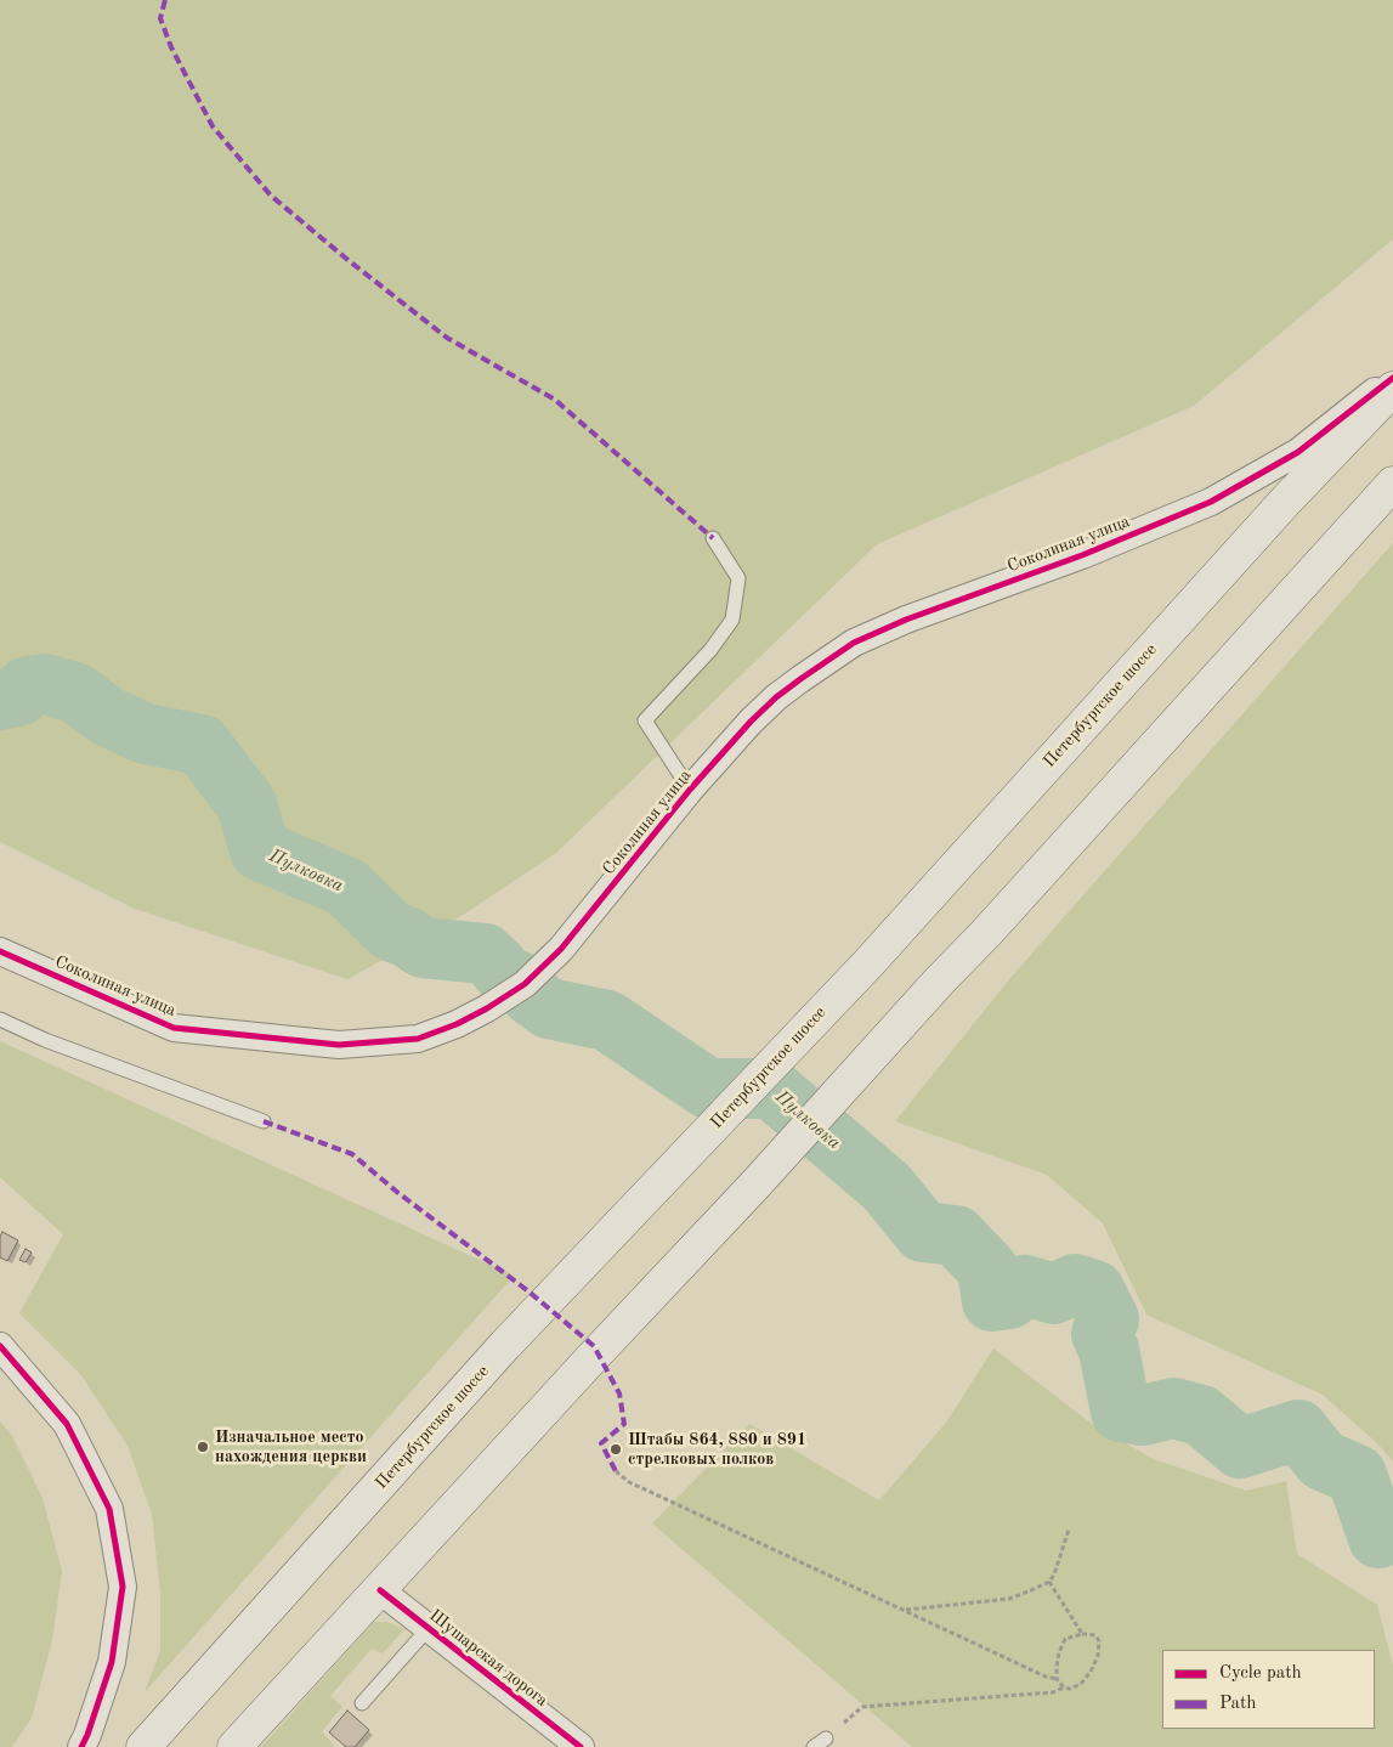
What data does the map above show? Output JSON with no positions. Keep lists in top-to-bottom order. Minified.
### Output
{"streets":{"main road":["Петербургское шоссе"],"street":["Соколиная улица","Шушарская дорога"]},"water":["Пулковка"],"places":["Изначальное место нахождения церкви","Штабы 864, 880 и 891 стрелковых полков"],"legend":["Cycle path","Path"]}
